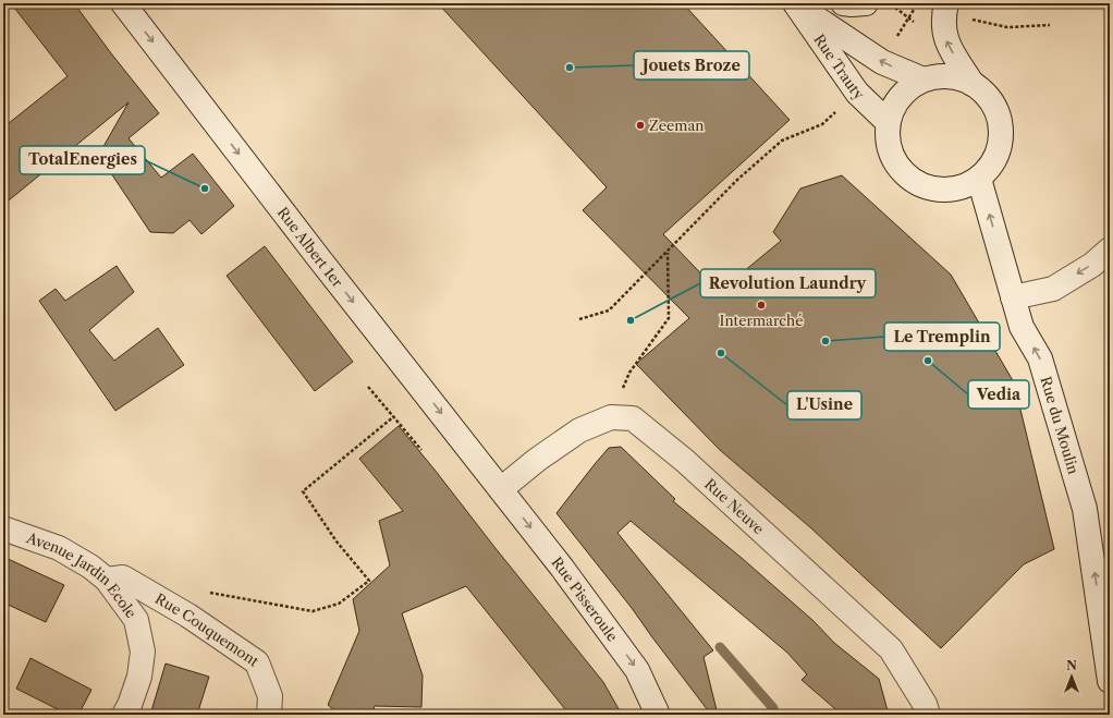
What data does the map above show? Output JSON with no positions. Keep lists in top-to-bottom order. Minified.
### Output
{"streets":{"main road":["Rue Trauty","Rue Albert 1er","Rue du Moulin","Rue Neuve","Avenue Jardin Ecole","Rue Pisseroule","Rue Couquemont"]},"crossings":[["Rue Trauty","Rue du Moulin"],["Rue Albert 1er","Rue Neuve"],["Rue Albert 1er","Rue Pisseroule"],["Rue Neuve","Rue Pisseroule"],["Avenue Jardin Ecole","Rue Couquemont"]],"one_way":["Rue Albert 1er","Rue du Moulin","Rue Pisseroule"],"places":["Jouets Broze","Zeeman","TotalEnergies","Intermarché","Revolution Laundry","Le Tremplin","L'Usine","Vedia"],"north":"top"}
